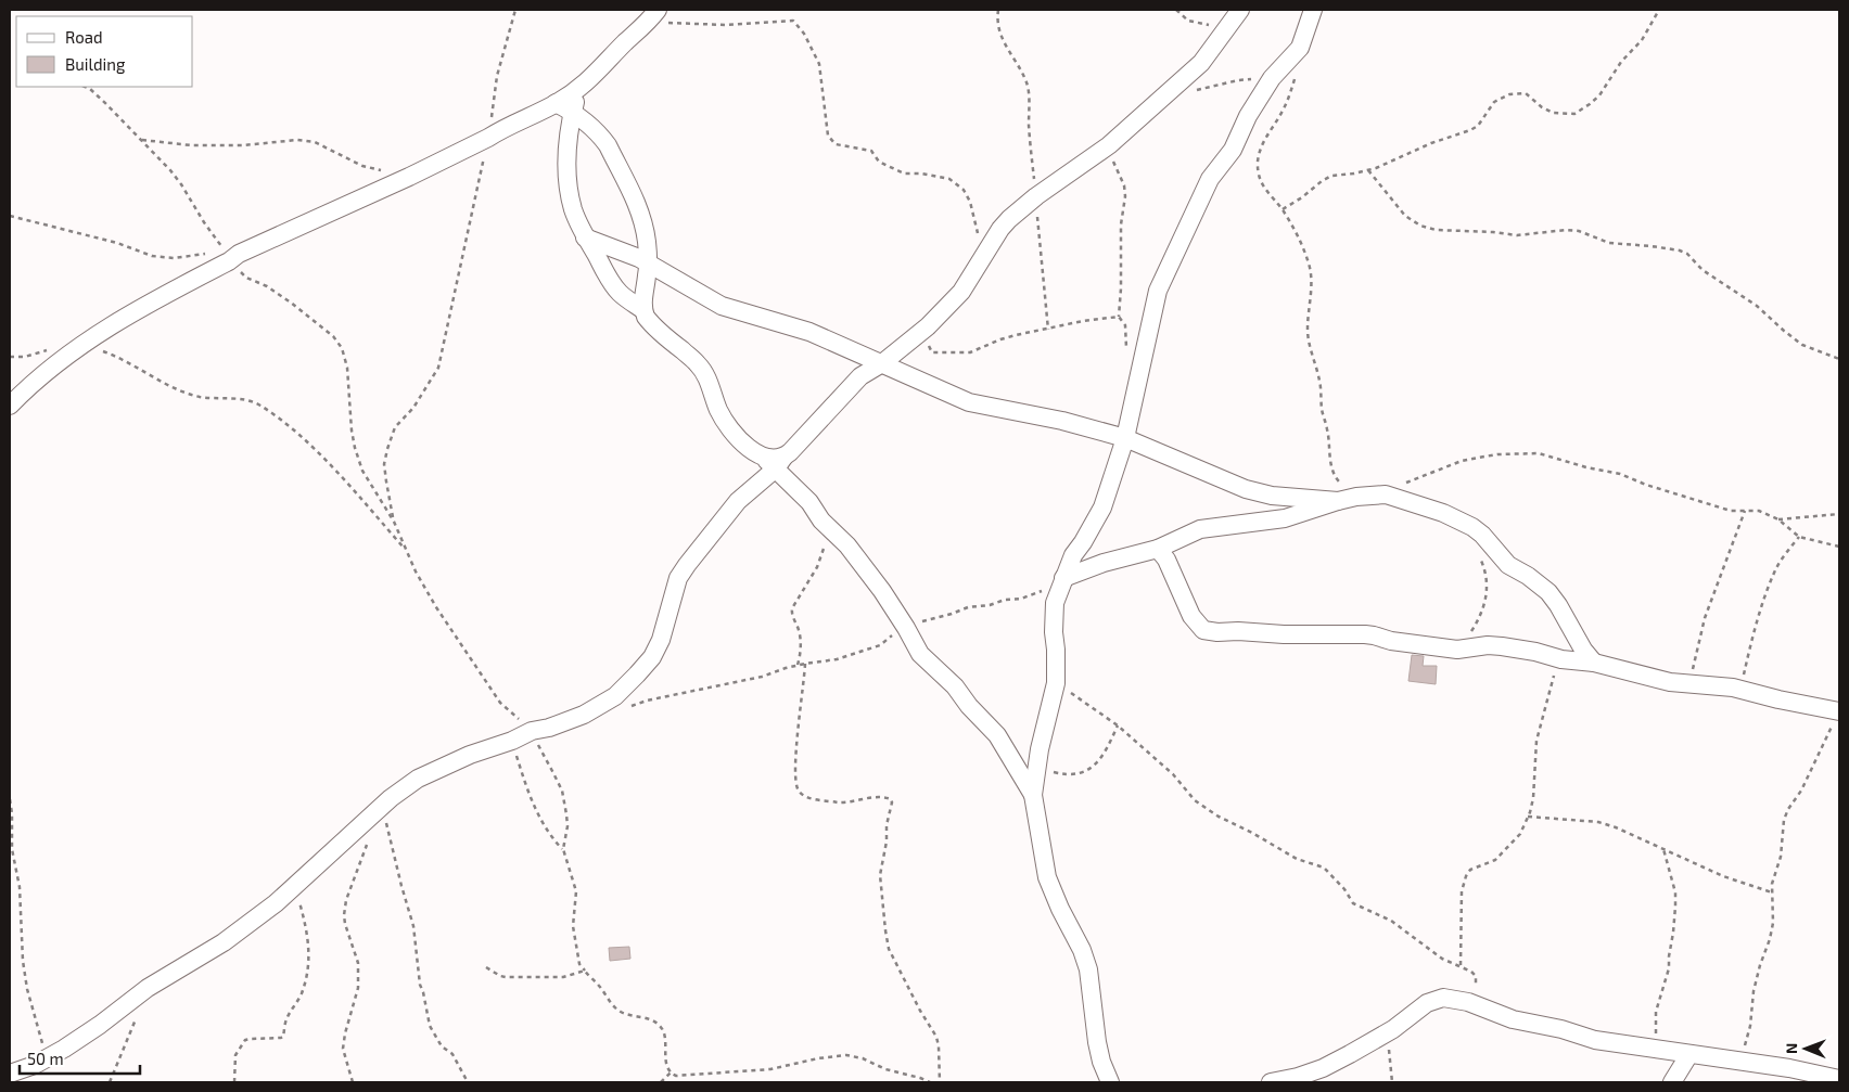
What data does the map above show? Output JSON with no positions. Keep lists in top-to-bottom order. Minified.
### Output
{"legend":["Road","Building"],"scale_bar":"50 m","north":"left"}
